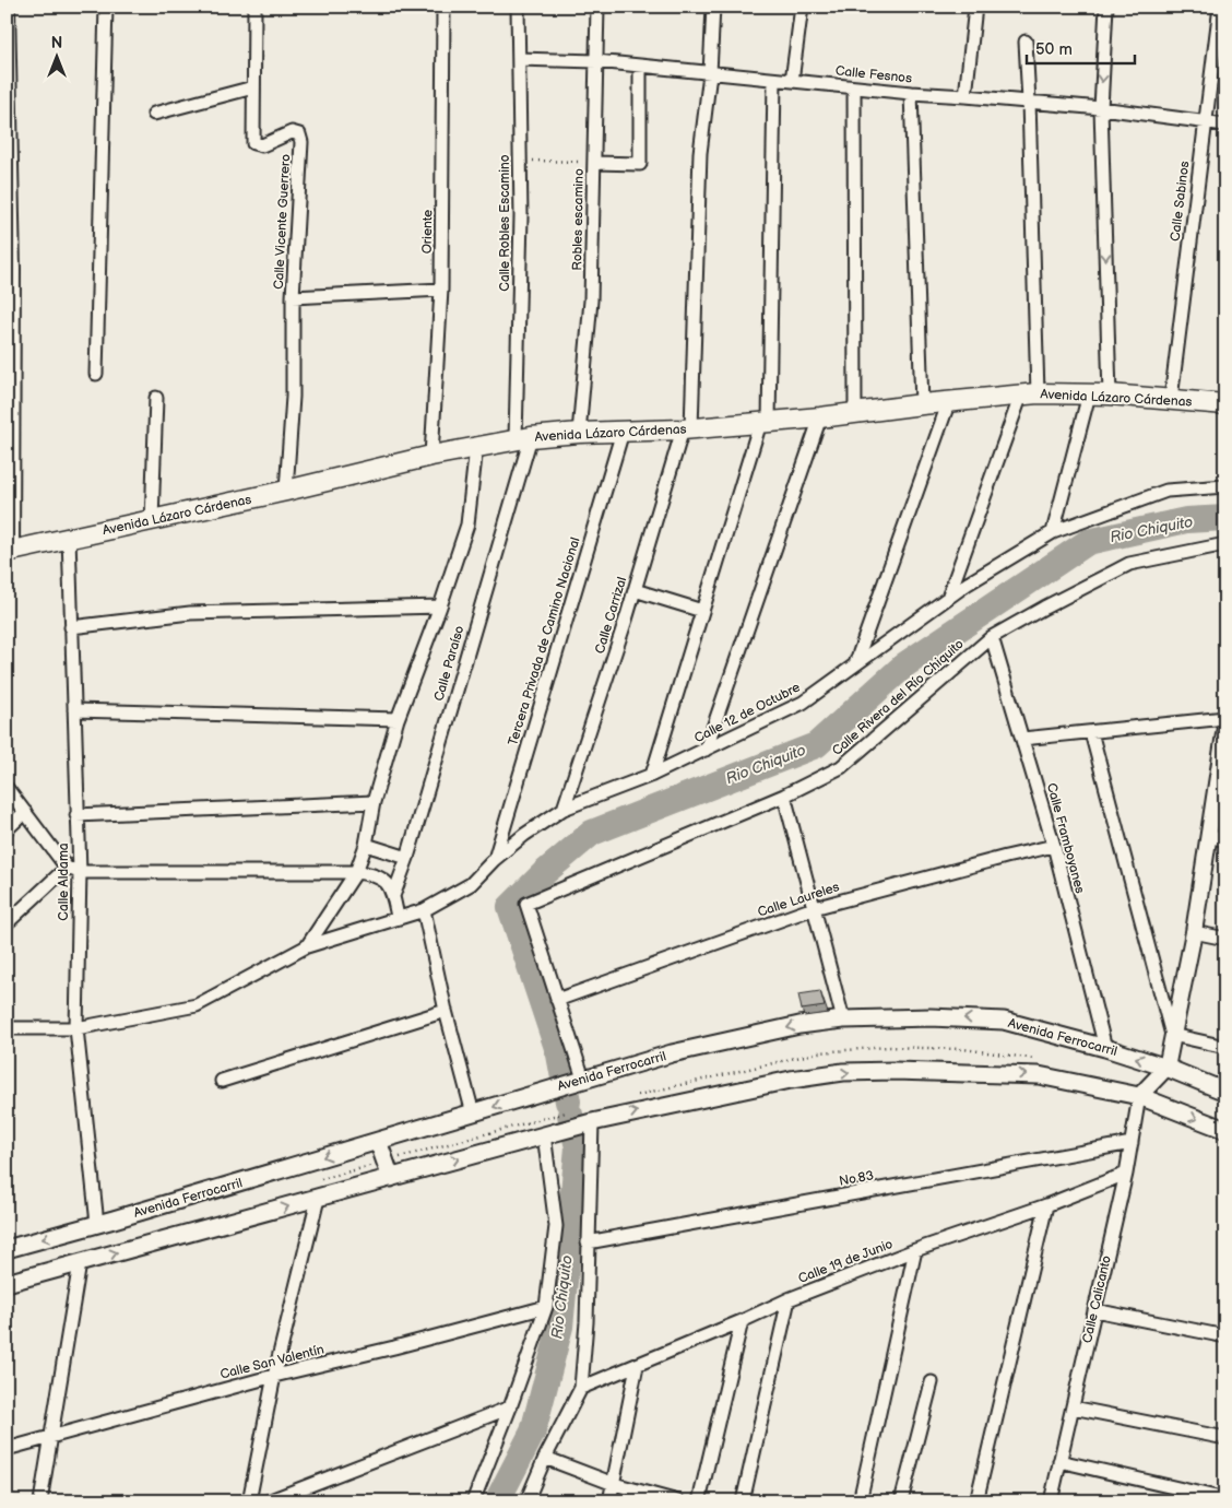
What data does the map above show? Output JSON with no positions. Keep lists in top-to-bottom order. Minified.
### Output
{"streets":{"main road":["Avenida Lázaro Cárdenas","Avenida Ferrocarril"],"street":["Calle Fesnos","Calle Sabinos","Robles escamino","Calle Vicente Guerrero","Calle Robles Escamino","Oriente","Calle Carrizal","Tercera Privada de Camino Nacional","Calle Paraíso","Calle Rivera del Río Chiquito","Calle 12 de Octubre","Calle Framboyanes","Calle Aldama","Calle Laureles","No.83","Calle 19 de Junio","Calle Calicanto","Calle San Valentín"]},"crossings":[["Calle Fesnos","Calle Sabinos"],["Calle Fesnos","Robles escamino"],["Calle Fesnos","Calle Robles Escamino"],["Calle Fesnos","Calle Carrizal"],["Calle Sabinos","Avenida Lázaro Cárdenas"],["Robles escamino","Avenida Lázaro Cárdenas"],["Calle Vicente Guerrero","Avenida Lázaro Cárdenas"],["Calle Robles Escamino","Avenida Lázaro Cárdenas"],["Calle Robles Escamino","Calle Paraíso"],["Oriente","Avenida Lázaro Cárdenas"],["Avenida Lázaro Cárdenas","Calle Carrizal"],["Avenida Lázaro Cárdenas","Tercera Privada de Camino Nacional"],["Avenida Lázaro Cárdenas","Calle Paraíso"],["Avenida Lázaro Cárdenas","Calle 12 de Octubre"],["Avenida Lázaro Cárdenas","Calle Aldama"],["Calle Carrizal","Calle 12 de Octubre"],["Tercera Privada de Camino Nacional","Calle 12 de Octubre"],["Calle Rivera del Río Chiquito","Calle Framboyanes"],["Calle Rivera del Río Chiquito","Calle Laureles"],["Calle 12 de Octubre","Calle Aldama"],["Calle Framboyanes","Calle Laureles"],["Calle Framboyanes","Avenida Ferrocarril"],["Calle Aldama","Avenida Ferrocarril"],["No.83","Calle Calicanto"],["Calle 19 de Junio","Calle Calicanto"]],"water":["Rio Chiquito"],"scale_bar":"50 m","north":"top"}
